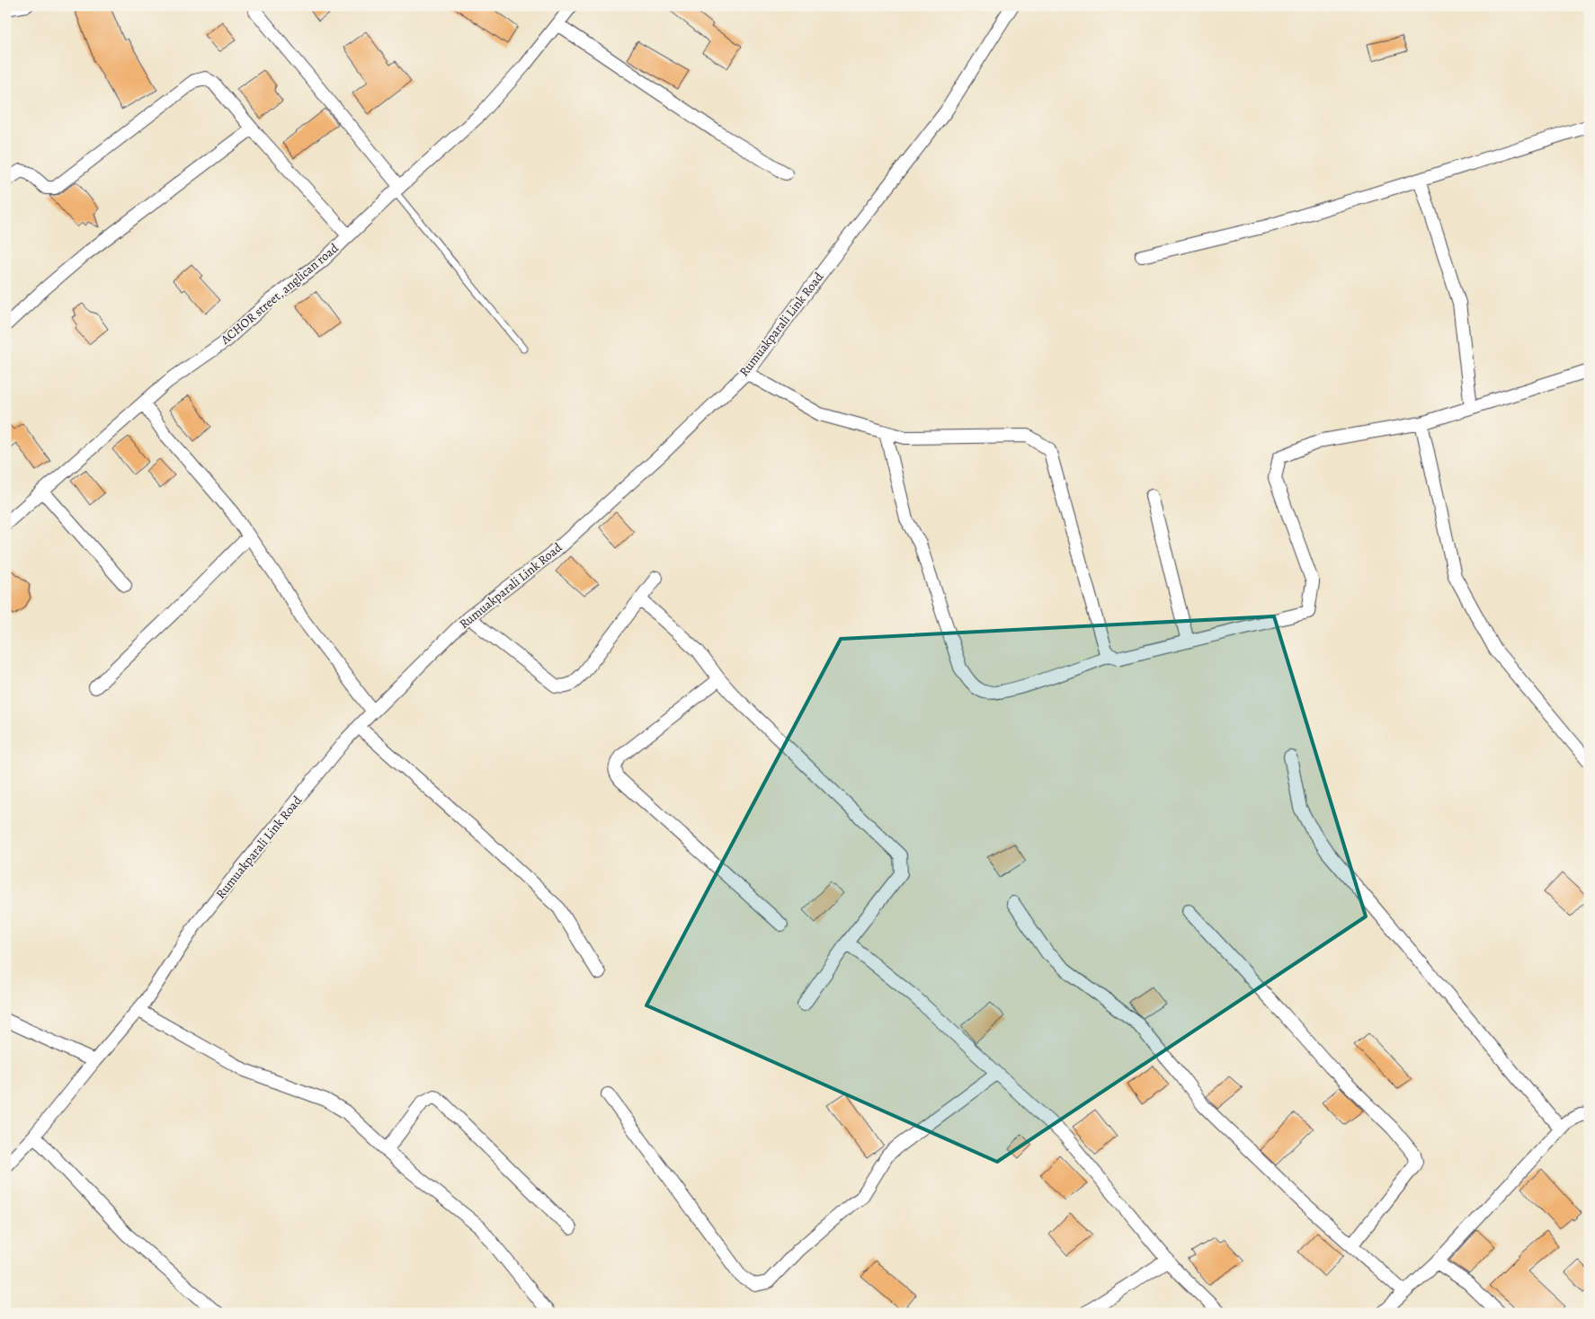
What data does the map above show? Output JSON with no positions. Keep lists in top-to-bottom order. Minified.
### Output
{"streets":{"street":["ACHOR street, anglican road","Rumuakparali Link Road"]}}
